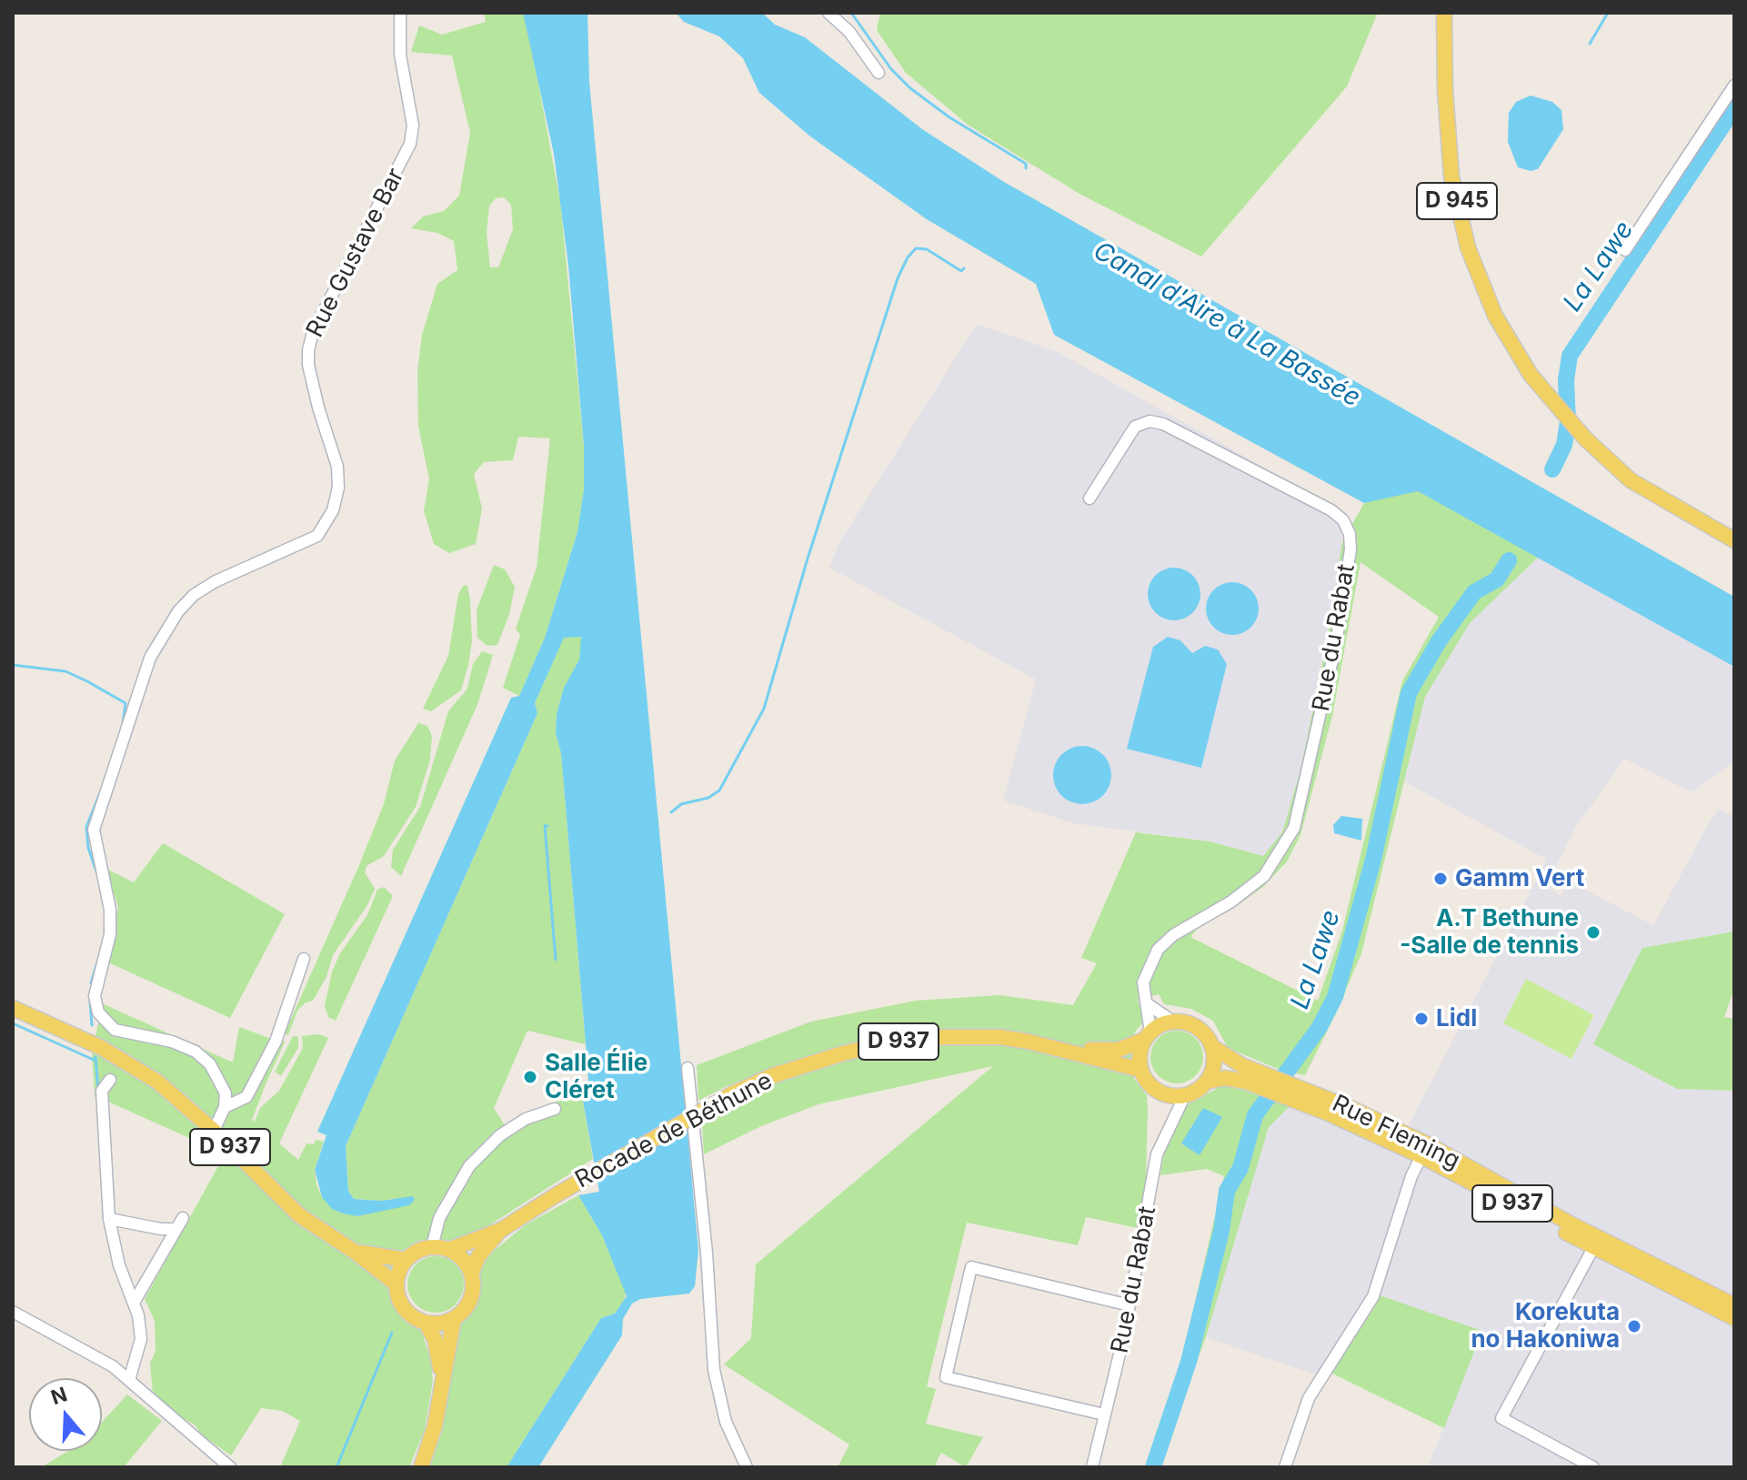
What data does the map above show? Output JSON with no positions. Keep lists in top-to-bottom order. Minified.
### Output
{"streets":{"main road":["D 945","D 937","Rocade de Béthune","Rue Fleming"],"street":["Rue Gustave Bar","Rue du Rabat"]},"crossings":[["Rue du Rabat","Rocade de Béthune"],["Rue du Rabat","Rue Fleming"],["D 937","Rocade de Béthune"],["Rocade de Béthune","Rue Fleming"]],"water":["La Lawe","Canal d'Aire à La Bassée"],"places":["Gamm Vert","A.T Bethune -Salle de tennis","Lidl","Salle Élie Cléret","Korekuta no Hakoniwa"],"north":"top"}
